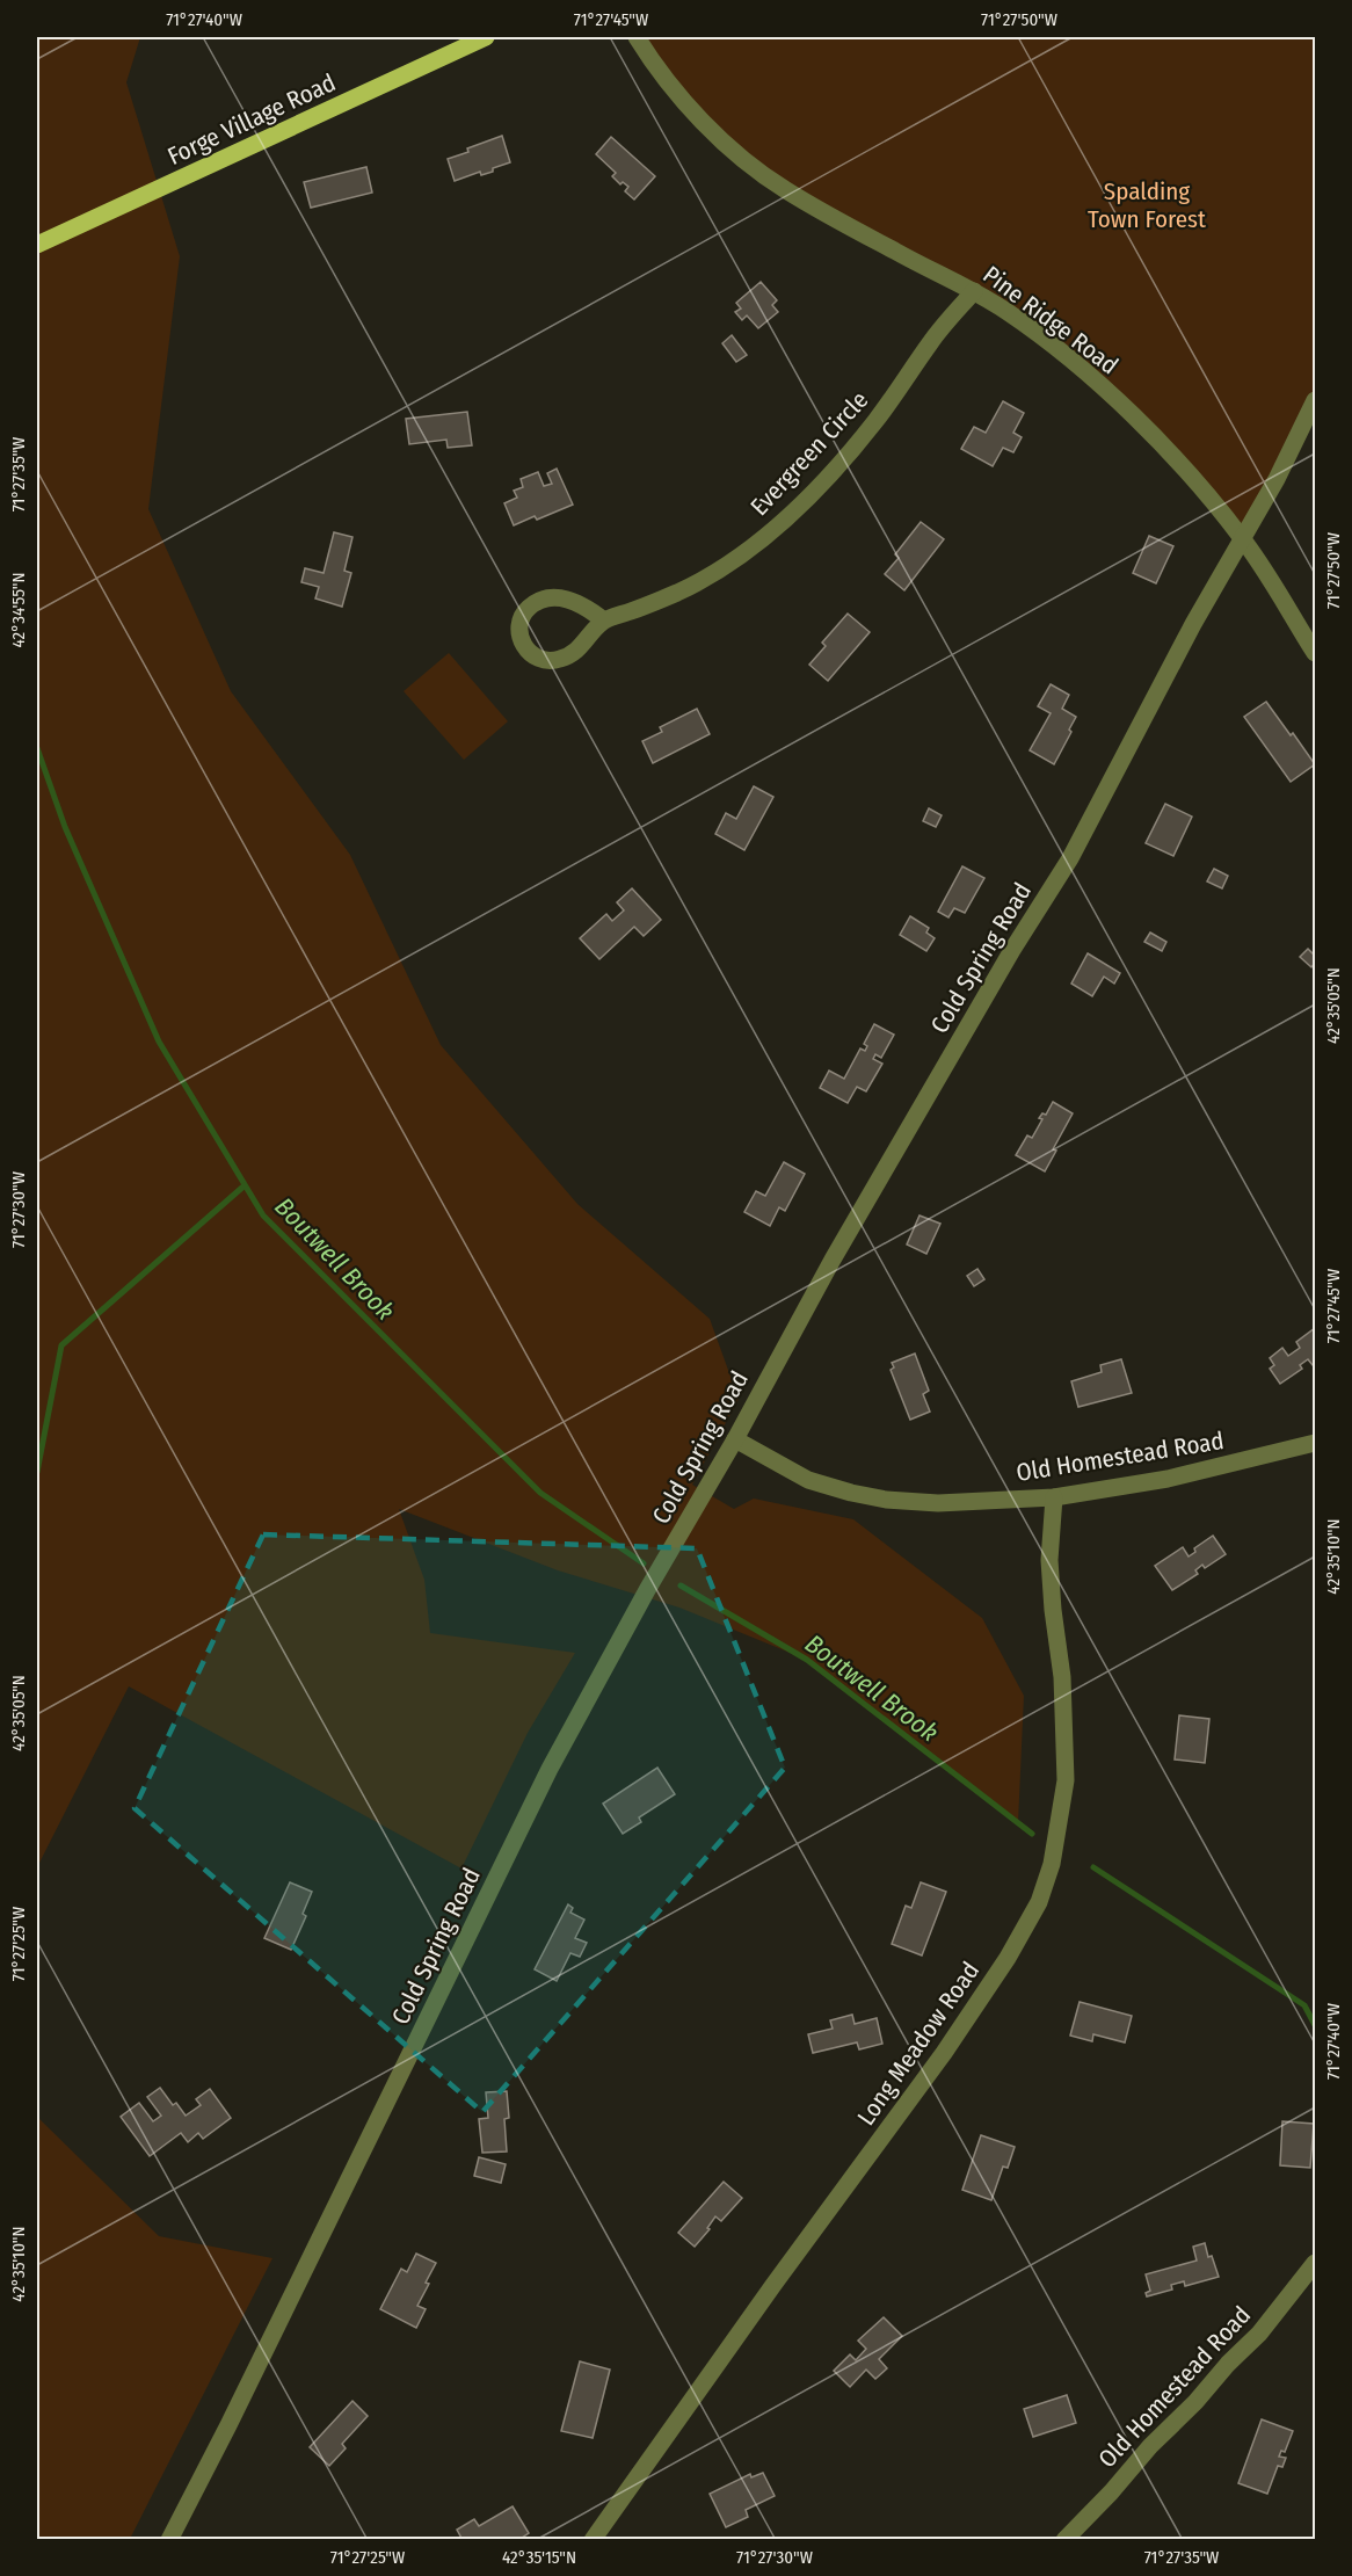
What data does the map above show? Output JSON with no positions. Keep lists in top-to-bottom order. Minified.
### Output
{"streets":{"main road":["Forge Village Road"],"street":["Pine Ridge Road","Evergreen Circle","Cold Spring Road","Old Homestead Road","Long Meadow Road"]},"crossings":[["Pine Ridge Road","Evergreen Circle"],["Pine Ridge Road","Cold Spring Road"],["Cold Spring Road","Old Homestead Road"],["Old Homestead Road","Long Meadow Road"]],"water":["Boutwell Brook"],"parks":["Spalding Town Forest"],"coordinates":["71°27'40\"W","71°27'45\"W","71°27'50\"W","71°27'35\"W","42°34'55\"N","42°35'05\"N","71°27'30\"W","42°35'10\"N","71°27'25\"W","42°35'15\"N"]}
